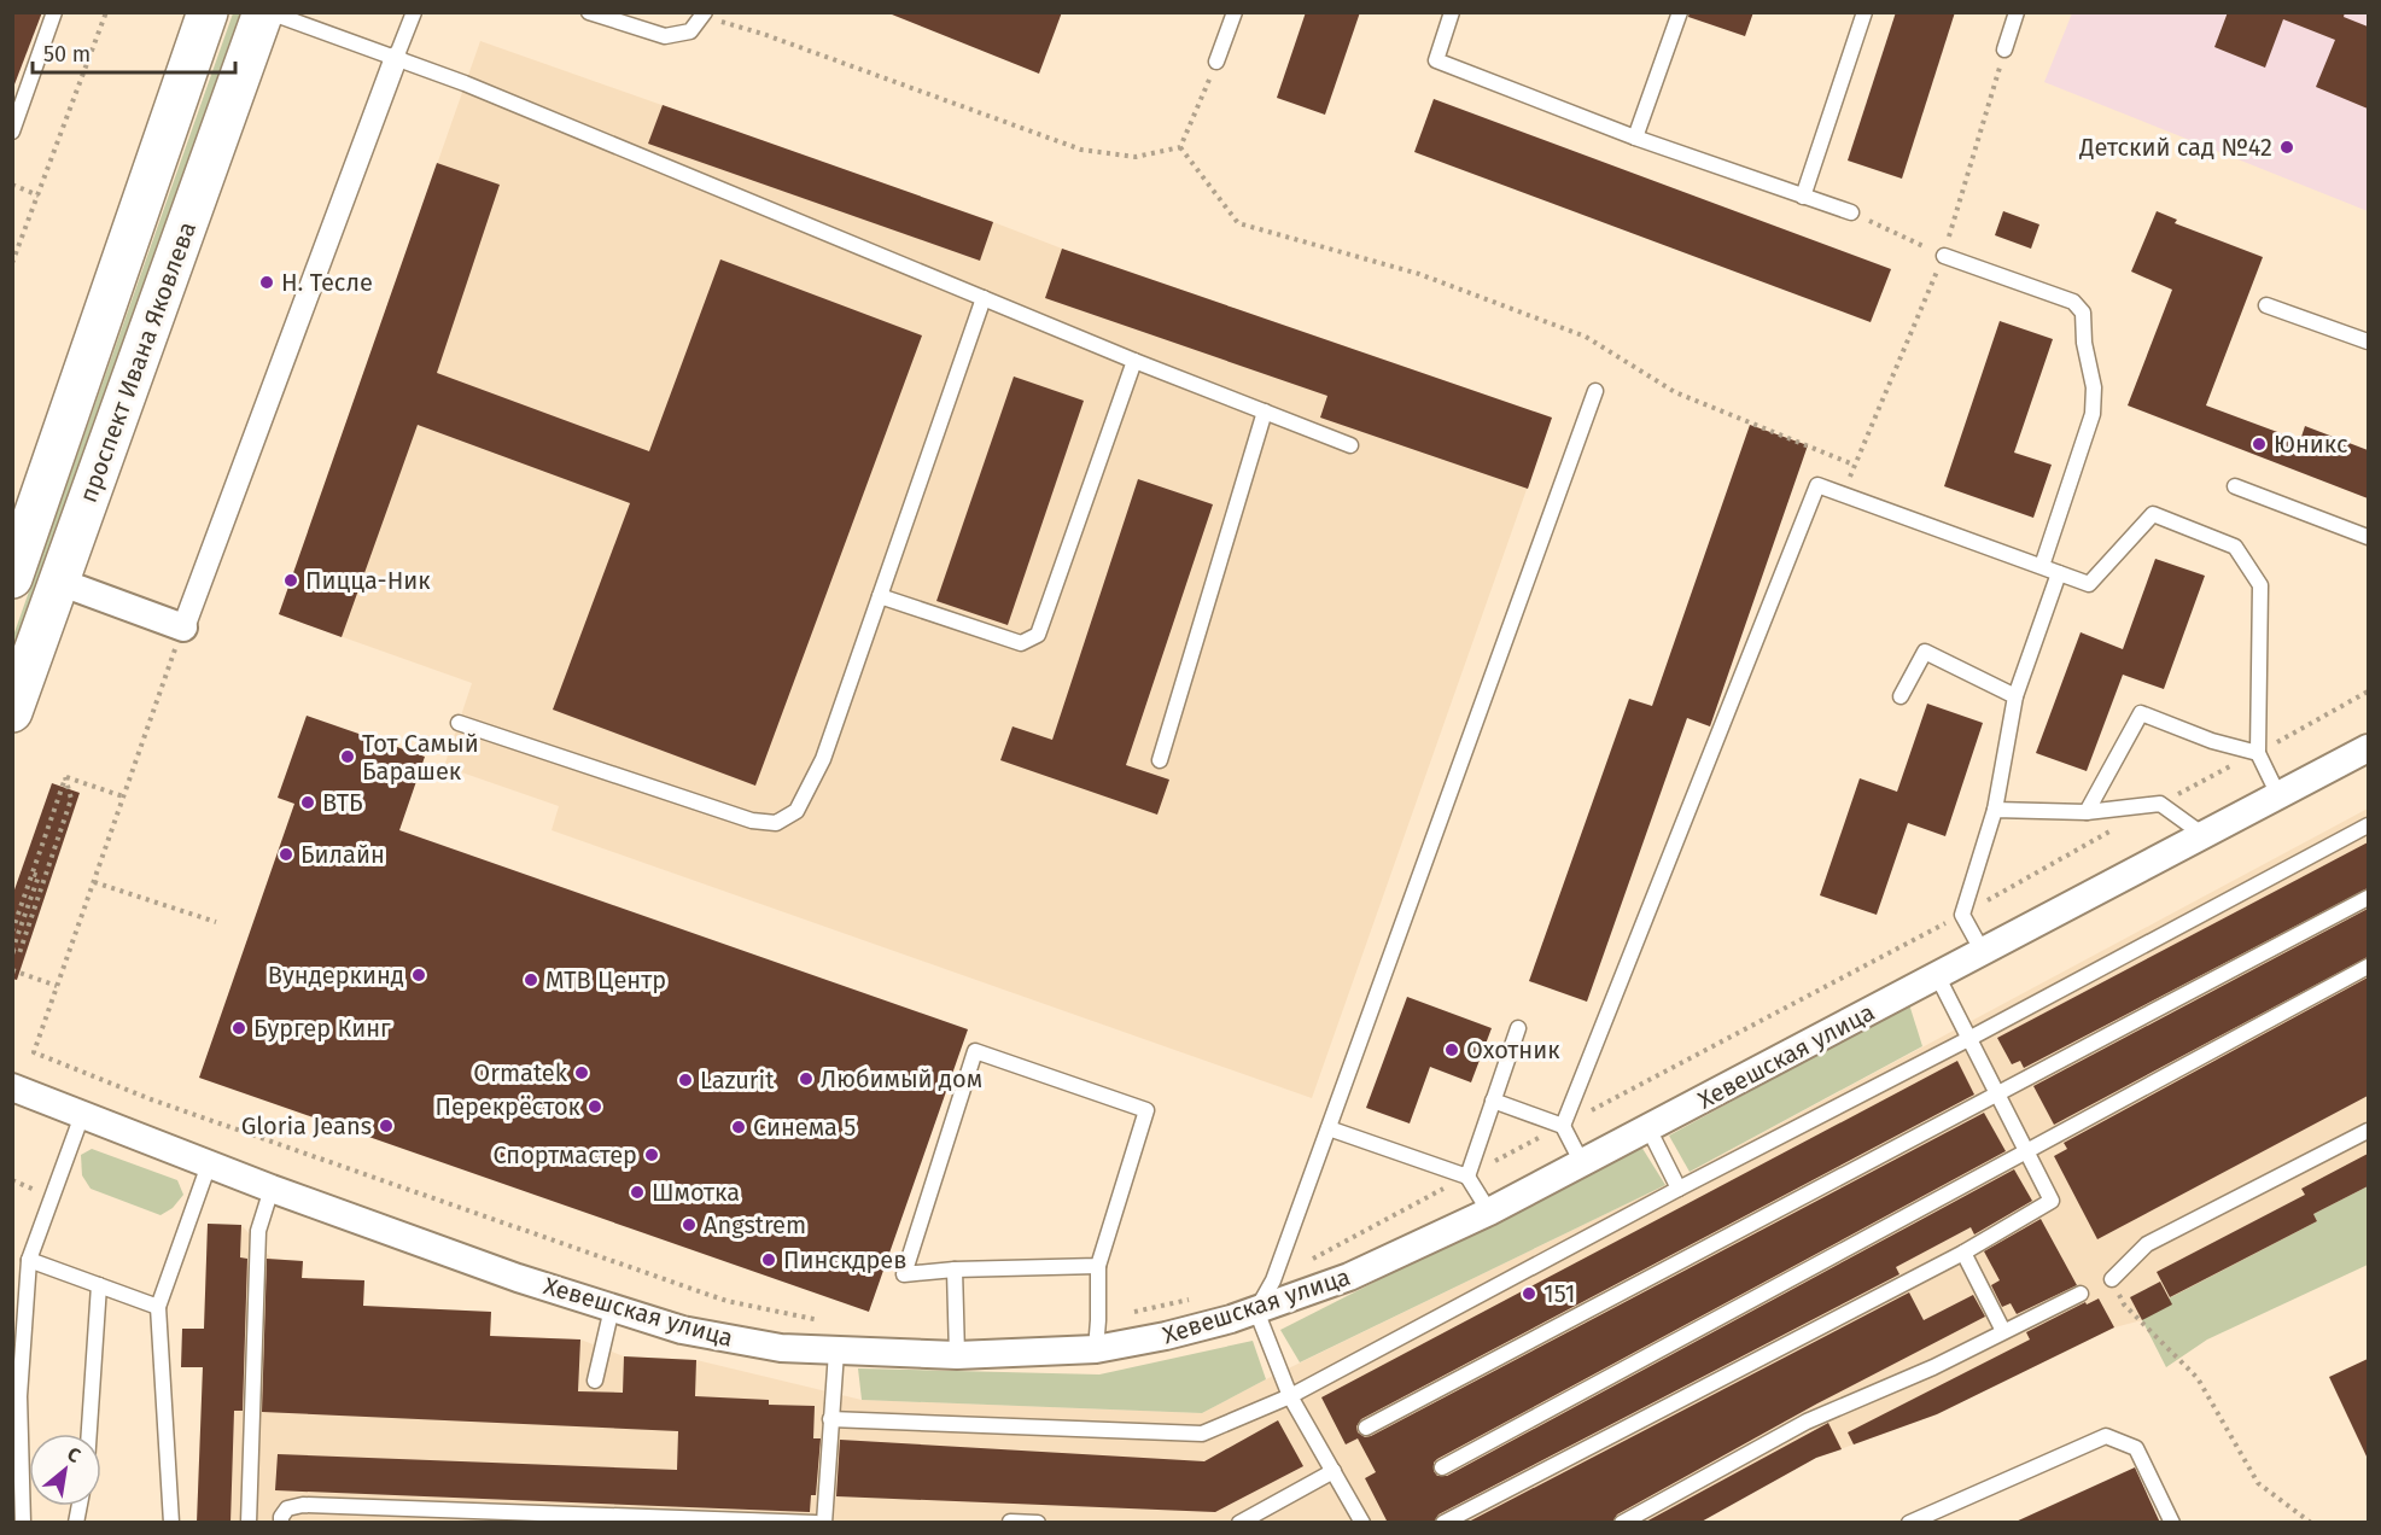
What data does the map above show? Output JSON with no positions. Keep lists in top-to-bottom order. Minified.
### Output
{"streets":{"main road":["проспект Ивана Яковлева"],"street":["Хевешская улица"]},"places":["Детский сад №42","Н. Тесле","Юникс","Пицца-Ник","Тот Самый Барашек","ВТБ","Билайн","Вундеркинд","МТВ Центр","Бургер Кинг","Охотник","Ormatek","Любимый дом","Lazurit","Перекрёсток","Gloria Jeans","Синема 5","Спортмастер","Шмотка","Angstrem","Пинскдрев","151"],"scale_bar":"50 m","north":"top right"}
